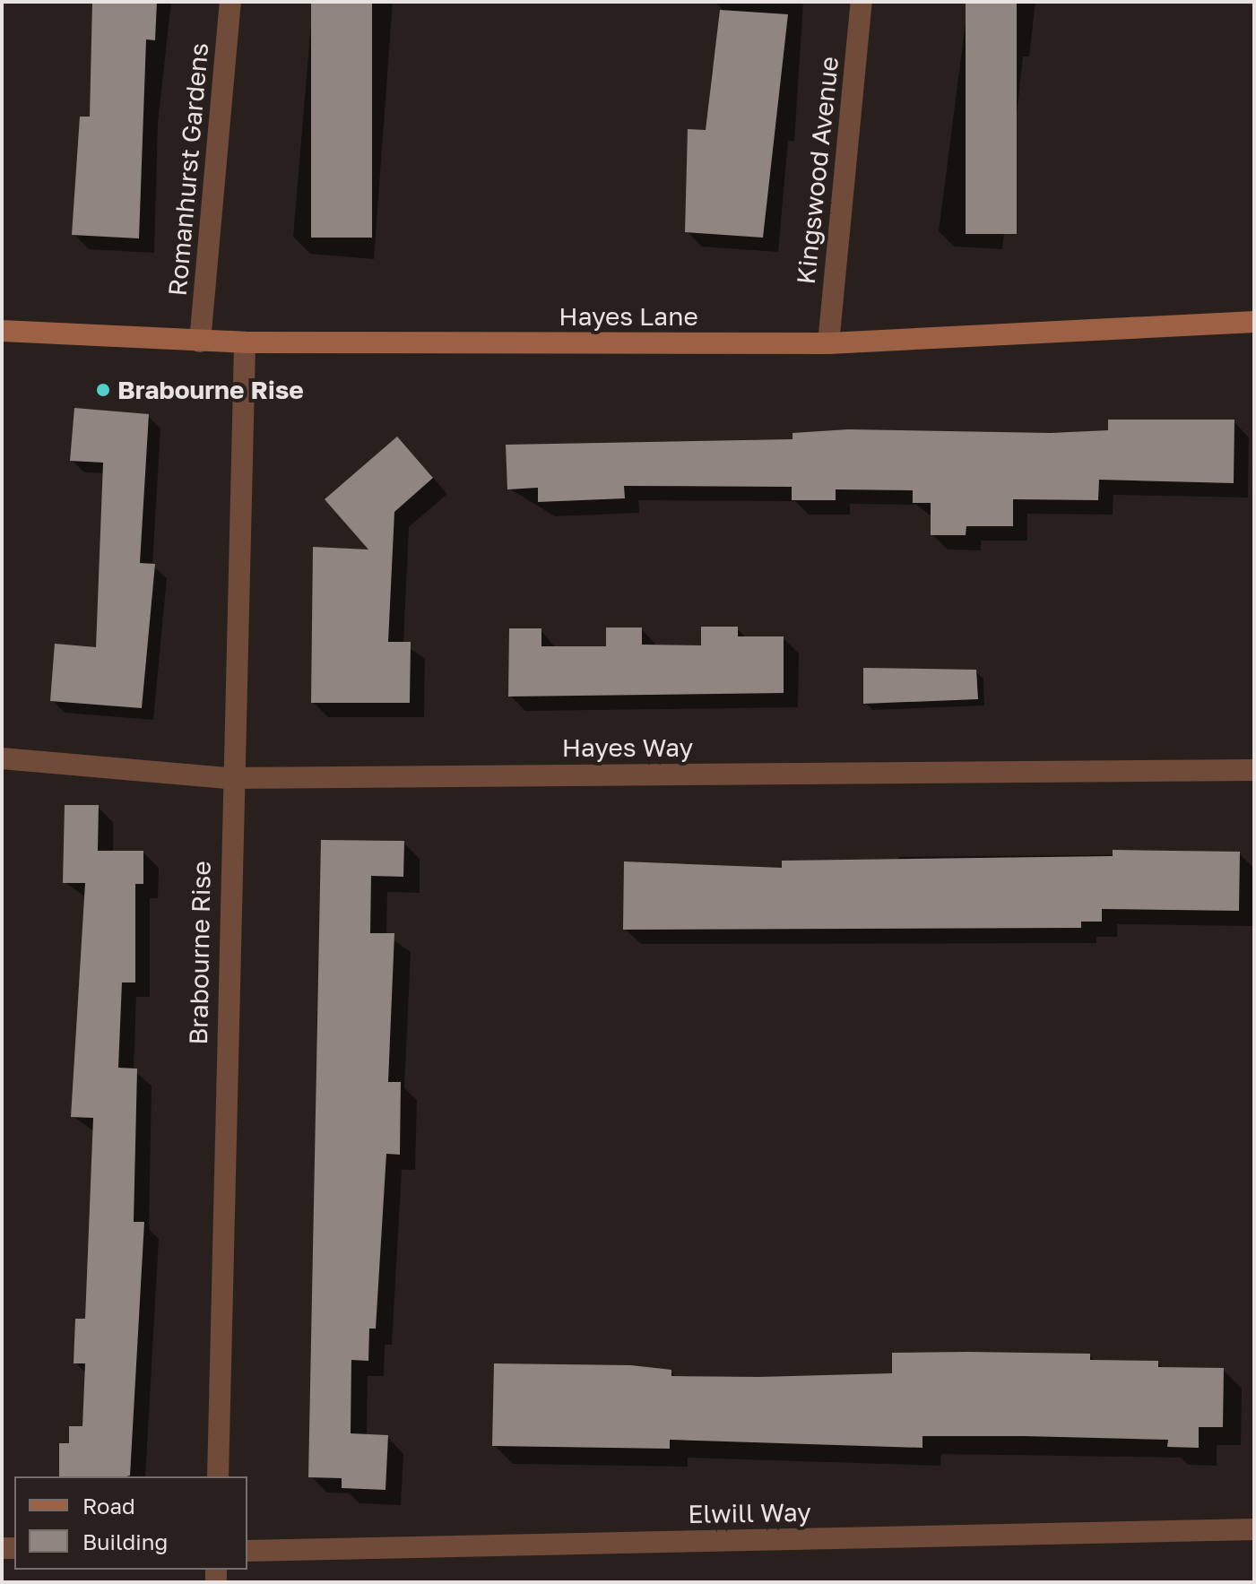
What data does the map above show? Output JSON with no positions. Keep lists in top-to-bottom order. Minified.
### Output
{"streets":{"main road":["Hayes Lane"],"street":["Romanhurst Gardens","Kingswood Avenue","Hayes Way","Brabourne Rise","Elwill Way"]},"crossings":[["Romanhurst Gardens","Hayes Lane"],["Kingswood Avenue","Hayes Lane"],["Hayes Lane","Brabourne Rise"],["Hayes Way","Brabourne Rise"]],"places":["Brabourne Rise"],"legend":["Road","Building"]}
